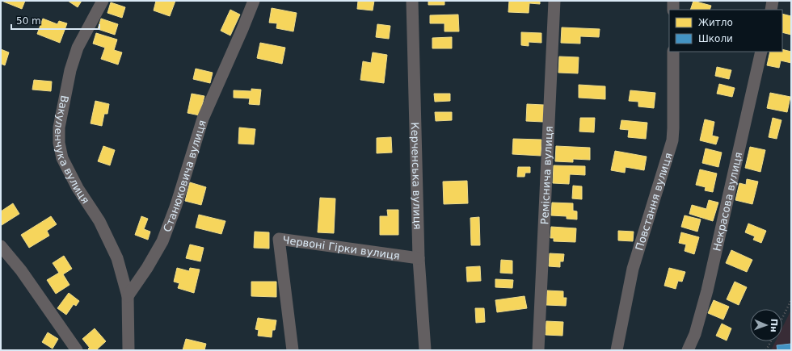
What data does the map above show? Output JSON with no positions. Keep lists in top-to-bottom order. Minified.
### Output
{"streets":{"street":["Вакуленчука вулиця","Станюковича вулиця","Керченська вулиця","Реміснича вулиця","Некрасова вулиця","Повстання вулиця","Червоні Гірки вулиця"]},"crossings":[["Вакуленчука вулиця","Станюковича вулиця"],["Керченська вулиця","Червоні Гірки вулиця"]],"legend":["Житло","Школи"],"scale_bar":"50 m","north":"right"}
